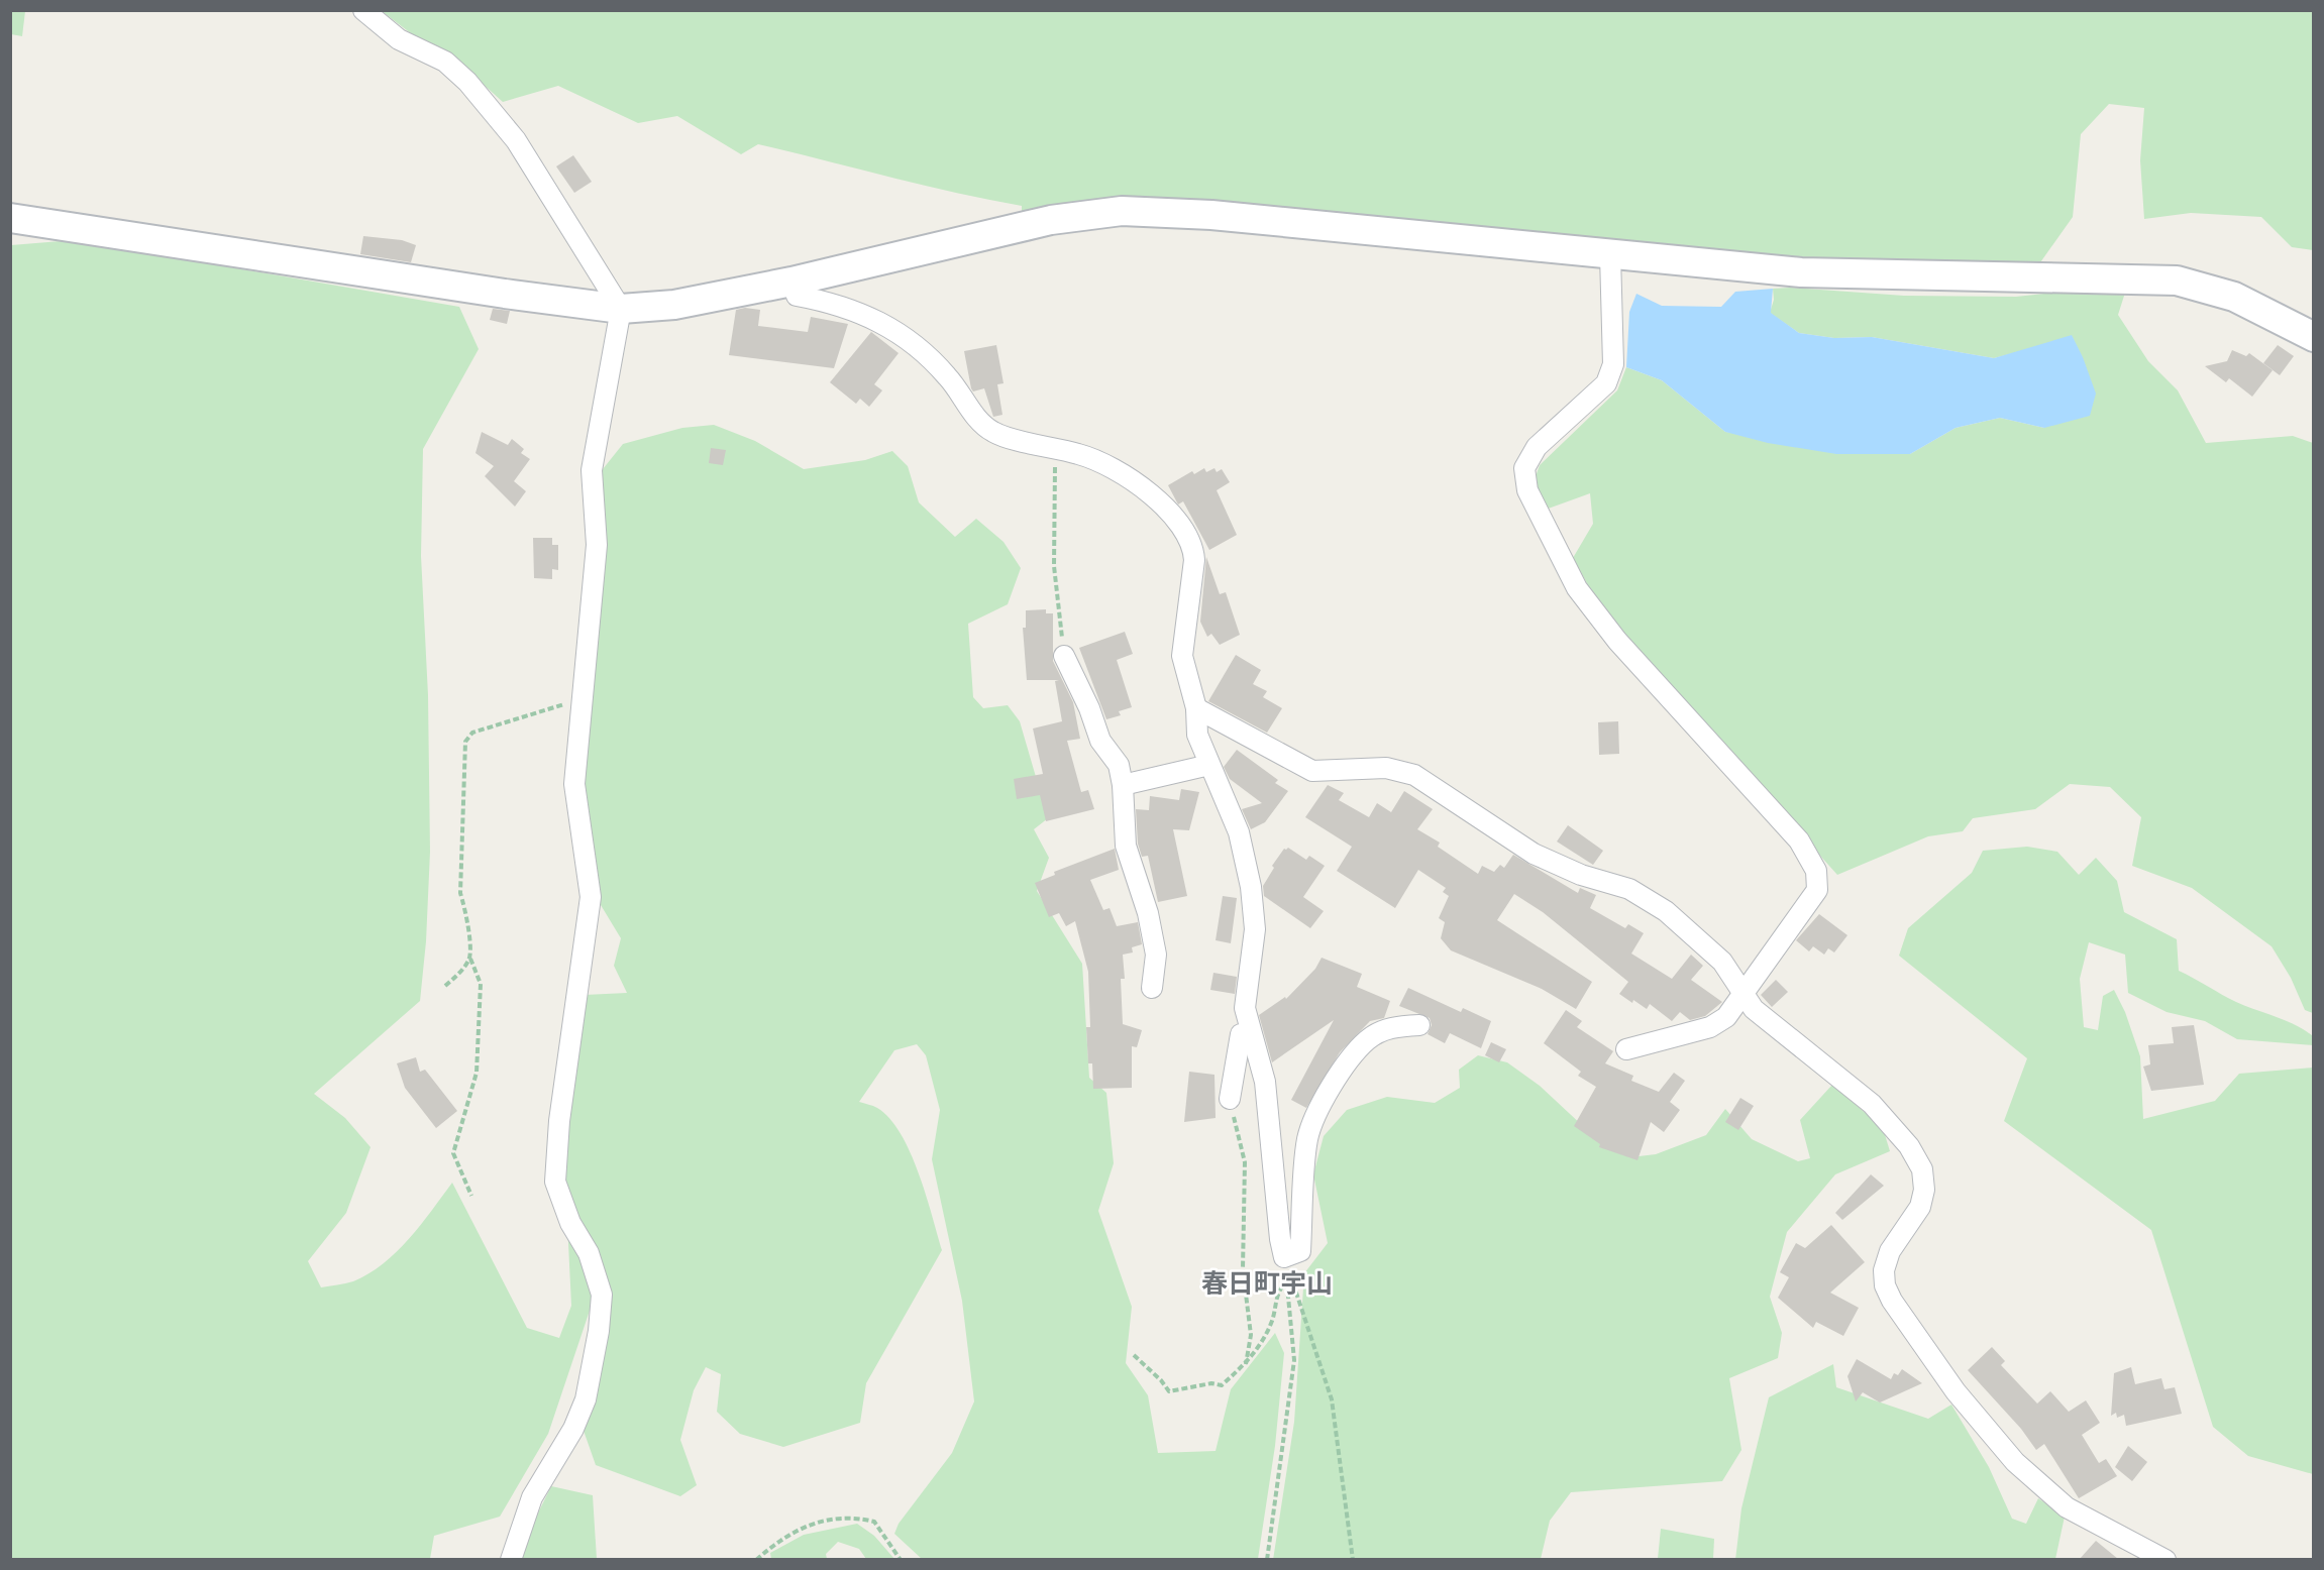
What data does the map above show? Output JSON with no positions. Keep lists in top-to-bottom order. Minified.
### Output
{"districts":["春日町宇山"]}
